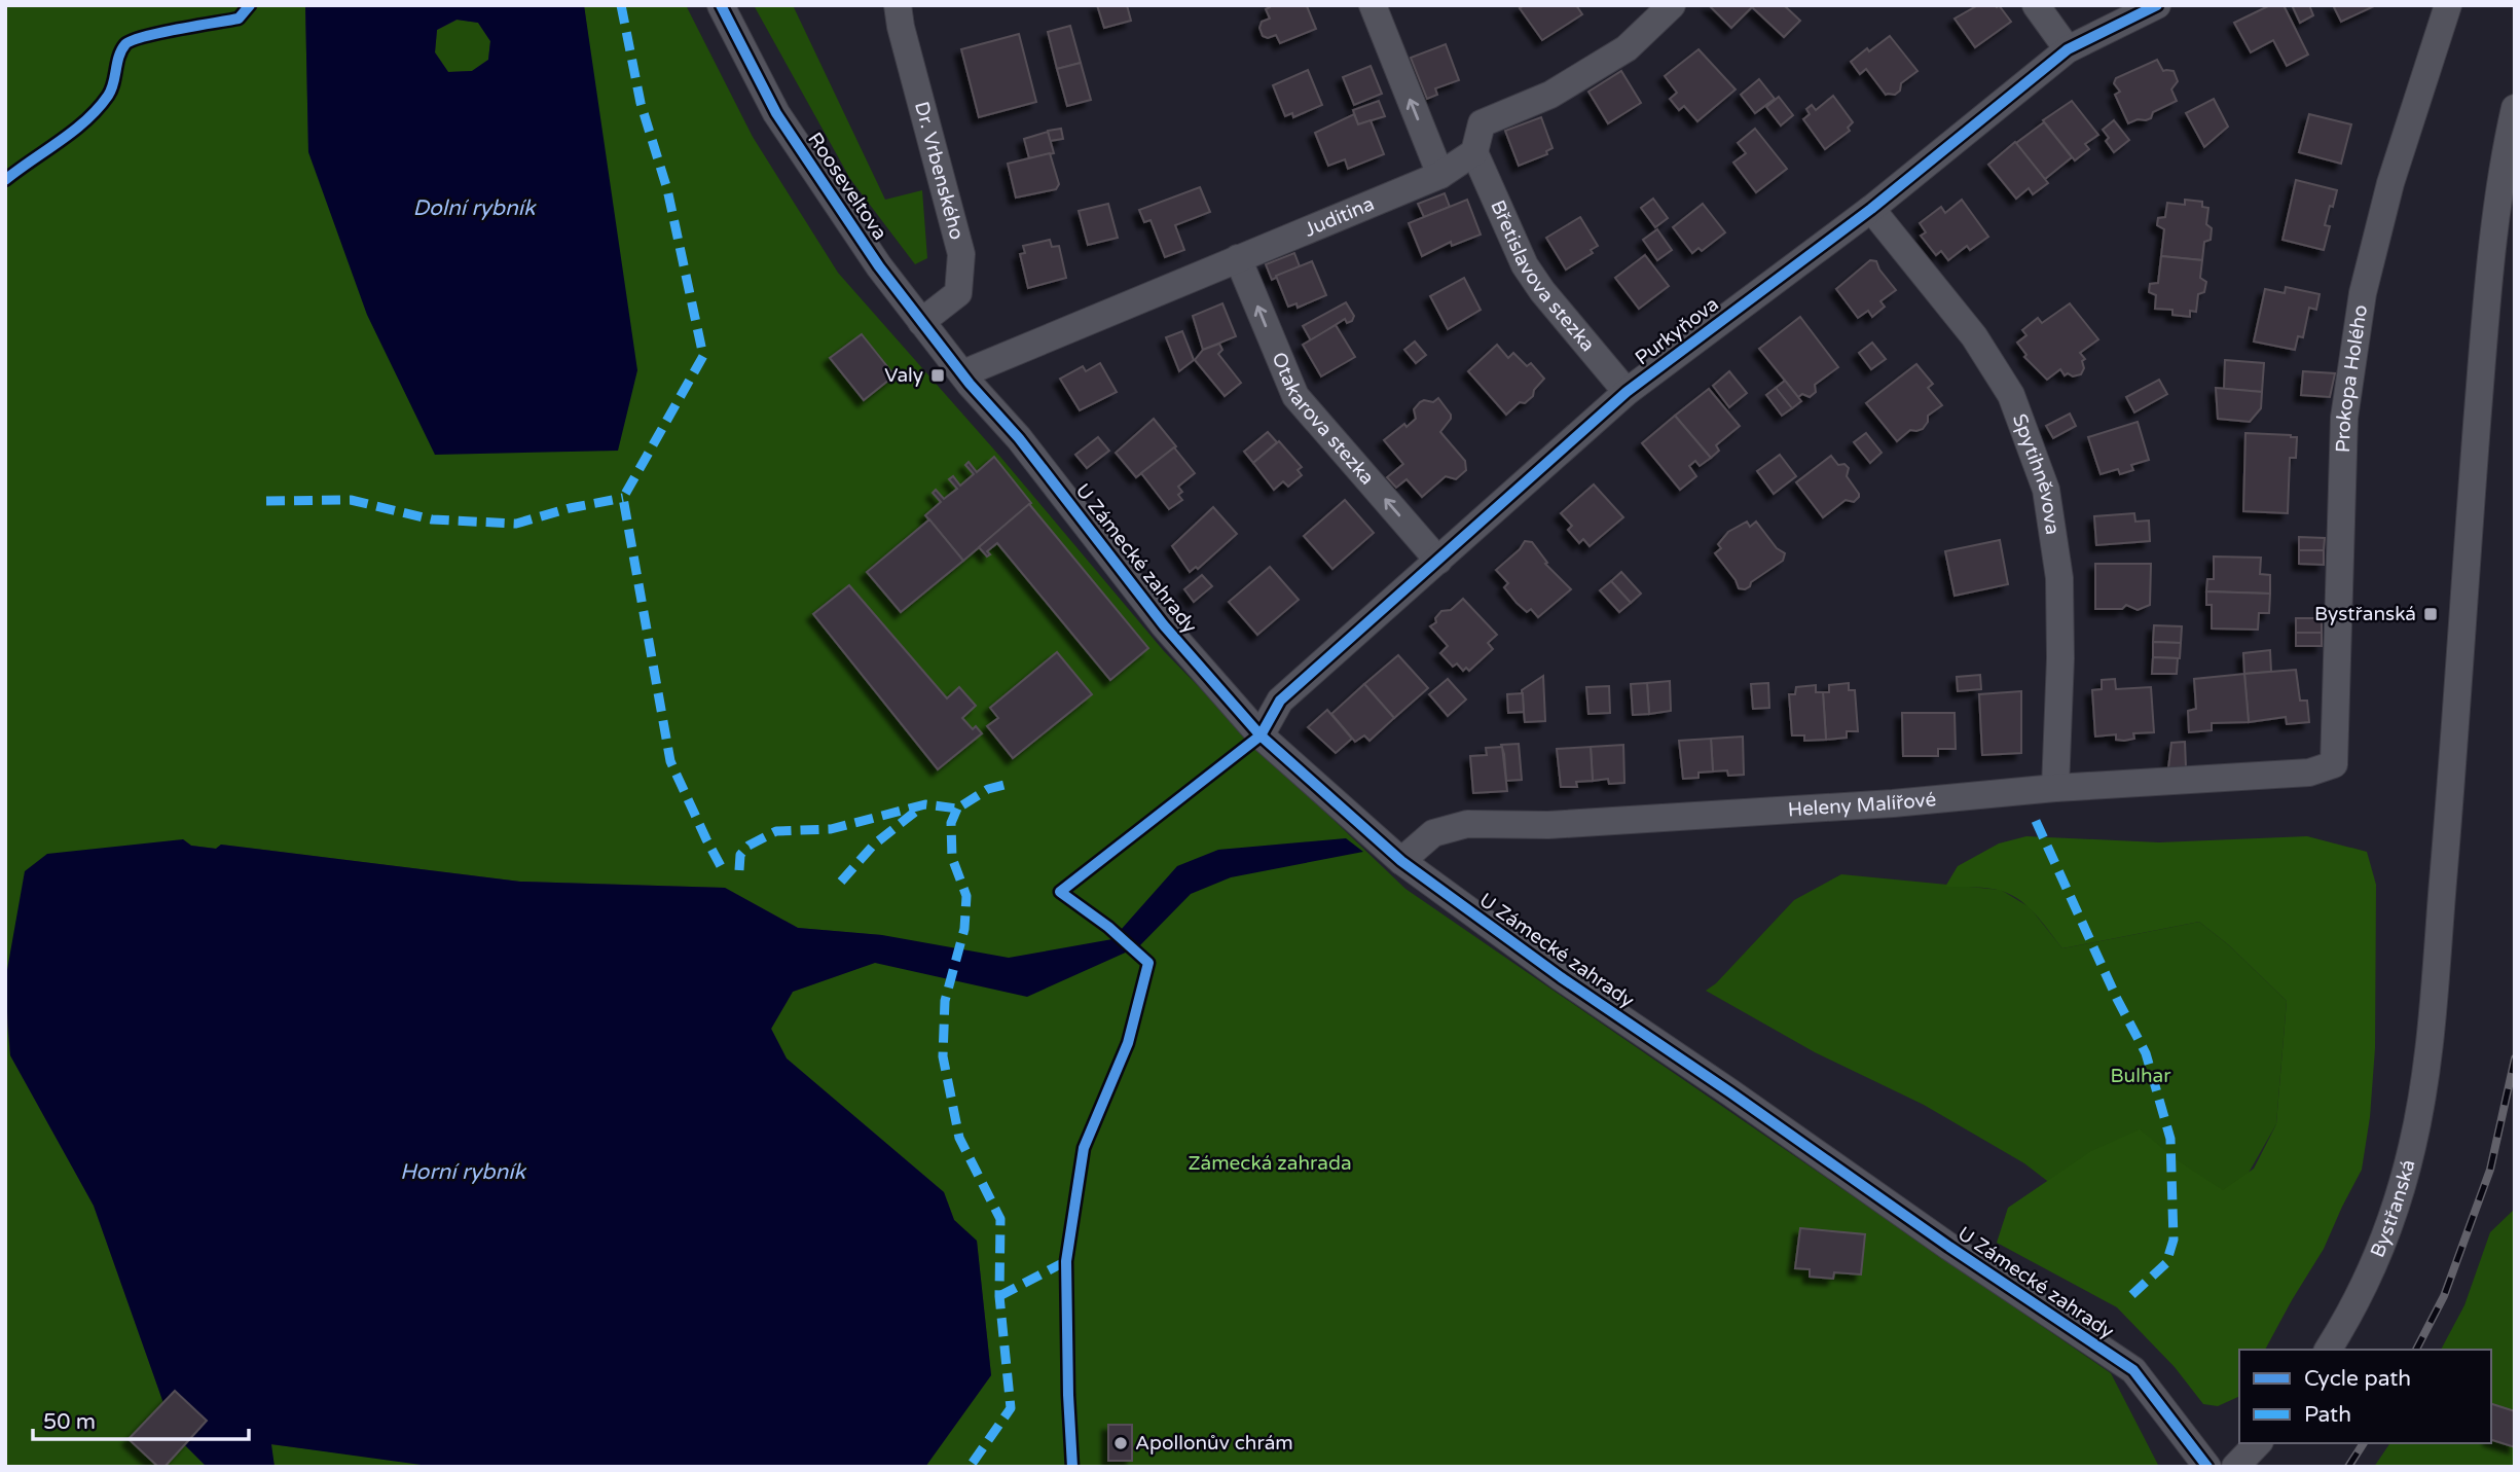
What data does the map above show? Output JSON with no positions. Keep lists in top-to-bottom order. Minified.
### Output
{"streets":{"street":["Dr. Vrbenského","Rooseveltova","Juditina","Břetislavova stezka","Purkyňova","Prokopa Holého","Otakarova stezka","Spytihněvova","U Zámecké zahrady","Heleny Malířové","Bystřanská"]},"crossings":[["Dr. Vrbenského","Rooseveltova"],["Rooseveltova","Juditina"],["Rooseveltova","U Zámecké zahrady"],["Juditina","Břetislavova stezka"],["Juditina","Otakarova stezka"],["Juditina","U Zámecké zahrady"],["Břetislavova stezka","Purkyňova"],["Purkyňova","Otakarova stezka"],["Purkyňova","Spytihněvova"],["Purkyňova","U Zámecké zahrady"],["Prokopa Holého","Heleny Malířové"],["Spytihněvova","Heleny Malířové"],["U Zámecké zahrady","Heleny Malířové"]],"one_way":["Otakarova stezka"],"water":["Dolní rybník","Horní rybník"],"parks":["Bulhar","Zámecká zahrada"],"places":{"transit":["Valy","Bystřanská"],"other":["Apollonův chrám"]},"legend":["Cycle path","Path"],"scale_bar":"50 m"}
